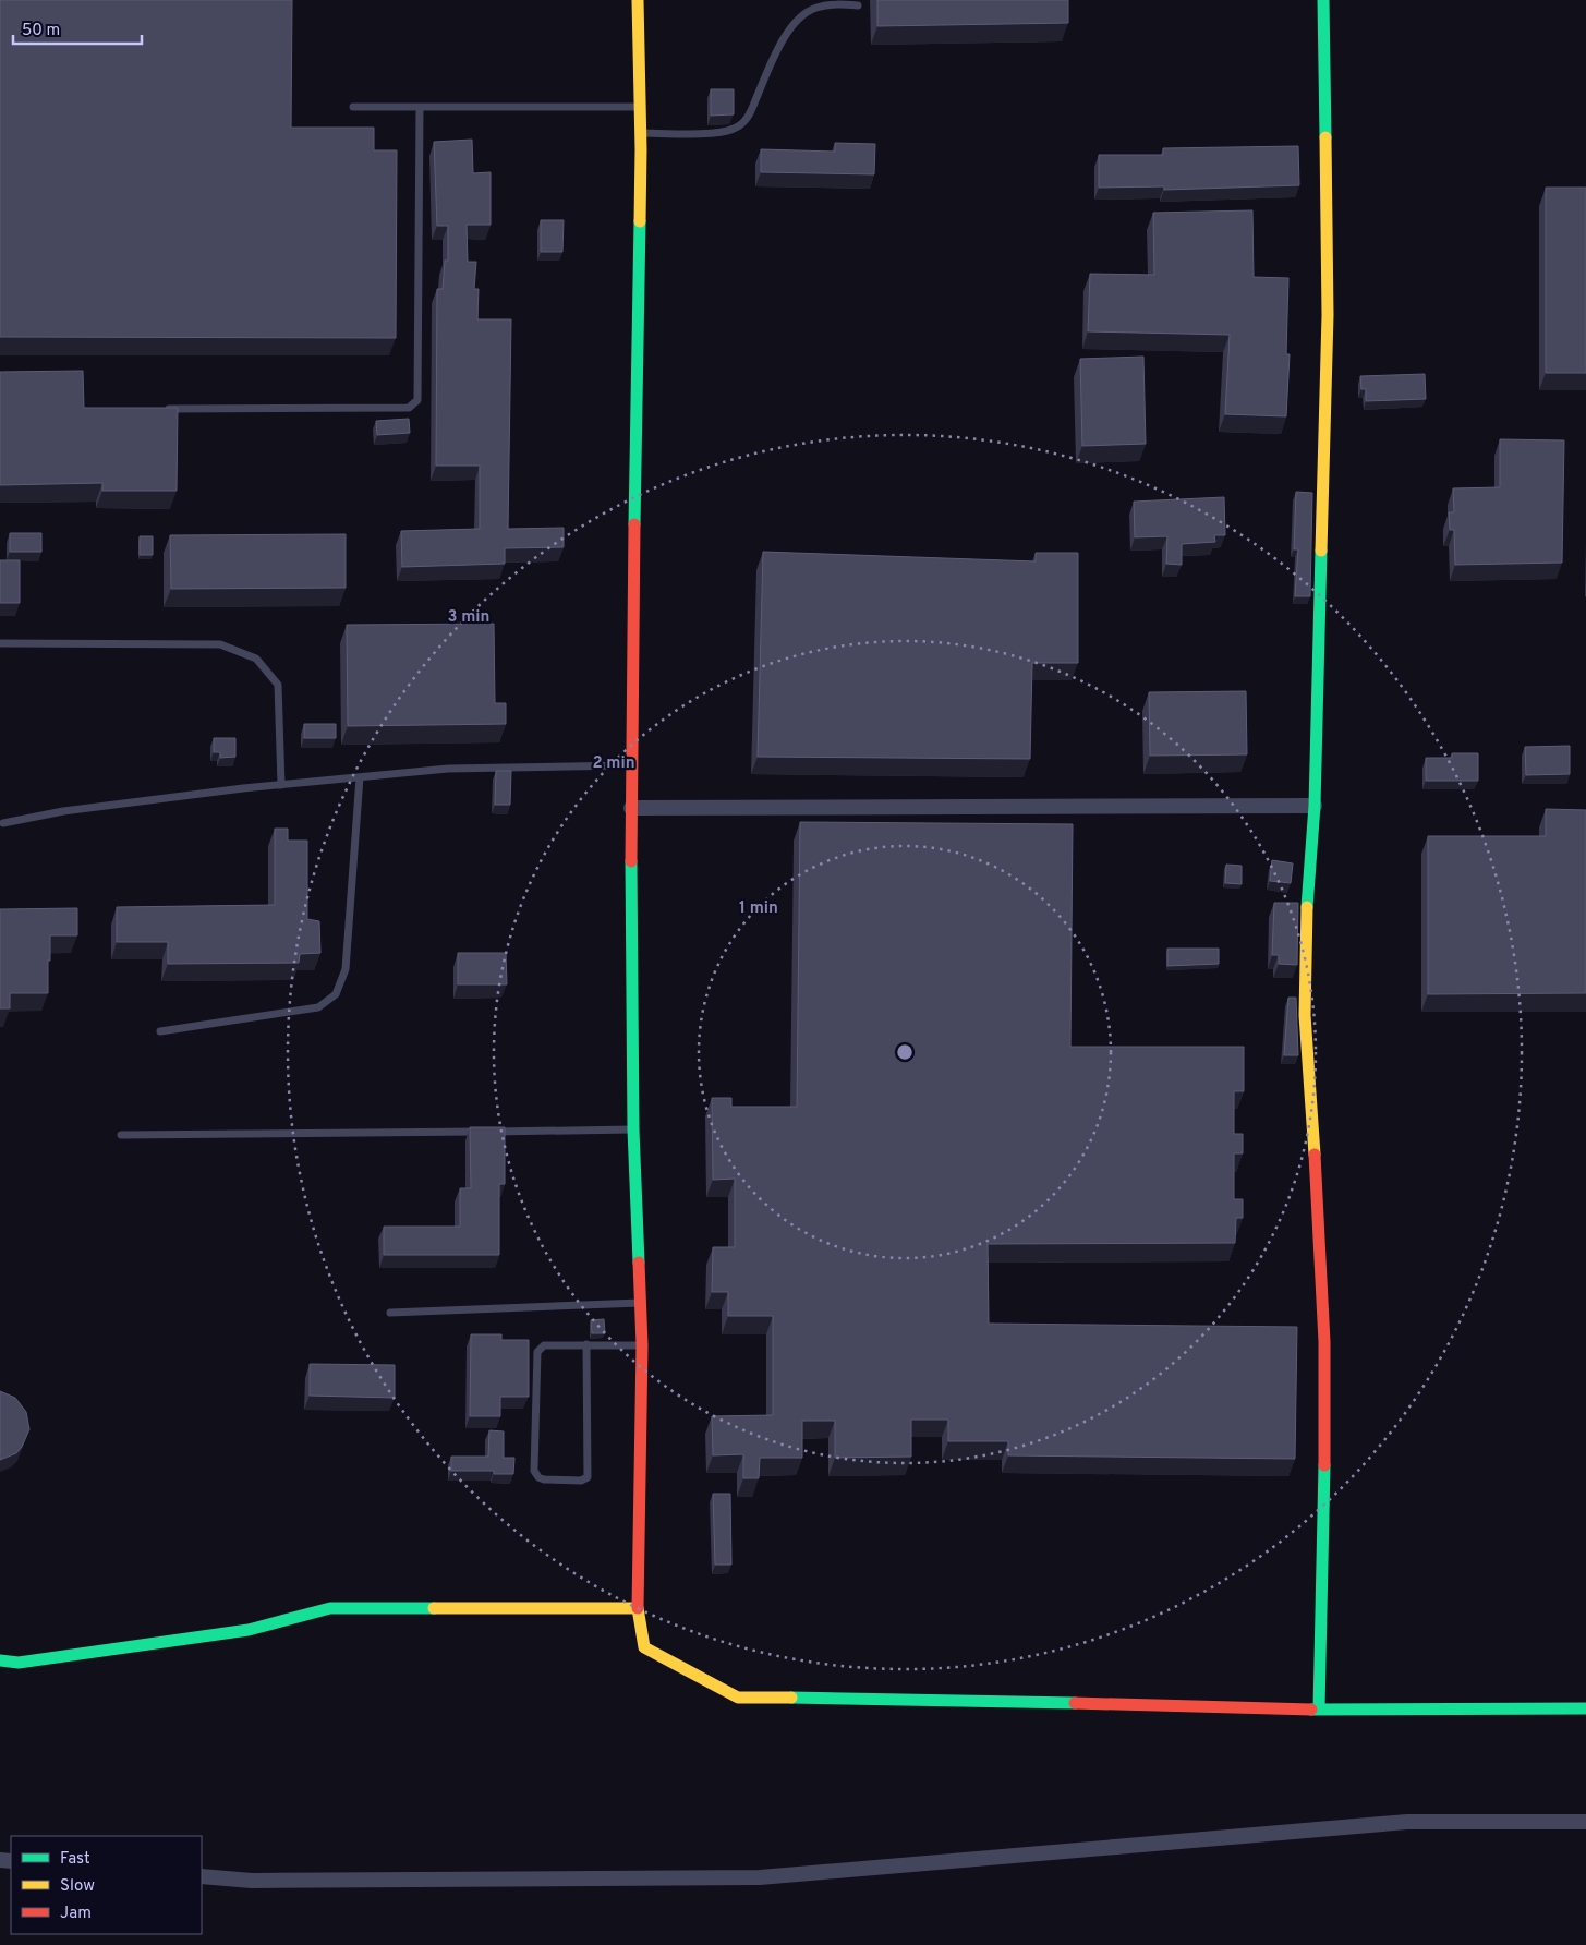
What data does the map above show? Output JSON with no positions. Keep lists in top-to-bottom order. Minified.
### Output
{"legend":["Fast","Slow","Jam"],"scale_bar":"50 m","rings":["3 min","2 min","1 min"]}
